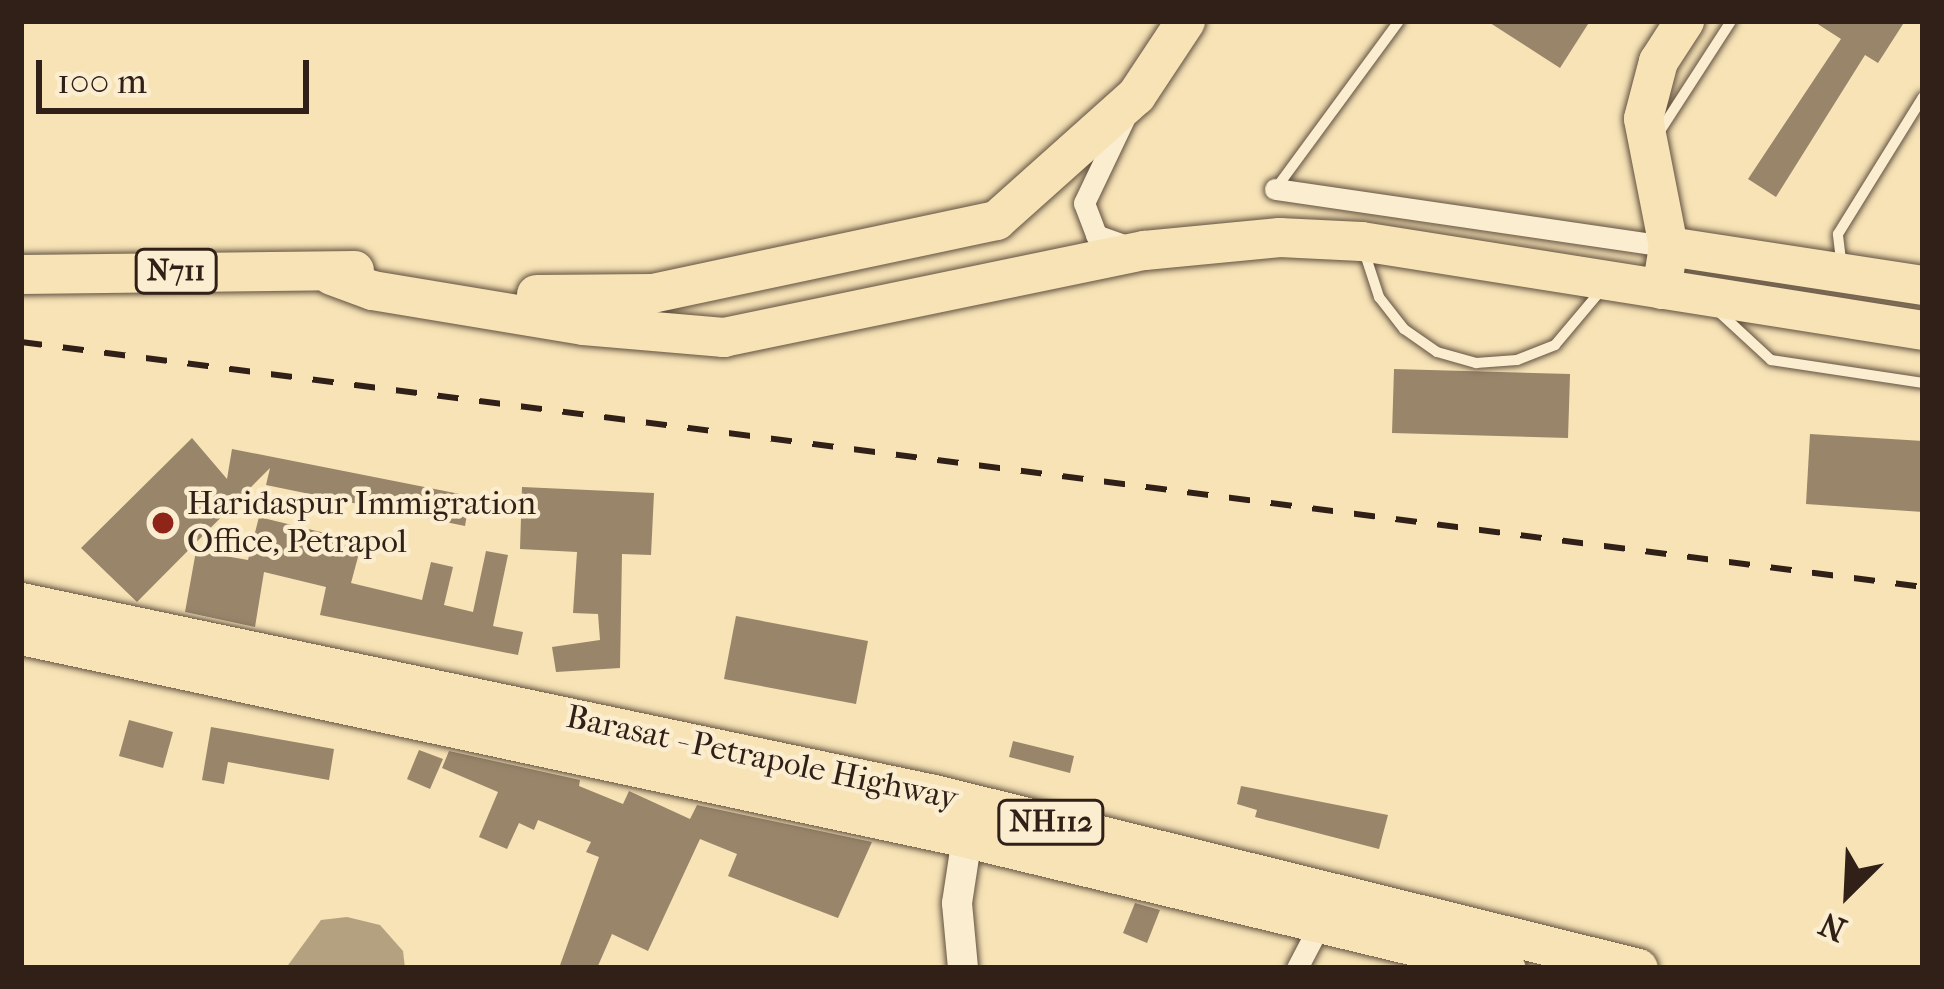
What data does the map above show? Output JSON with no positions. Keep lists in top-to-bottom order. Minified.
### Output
{"streets":{"highway":["N711","Barasat - Petrapole Highway","NH112"]},"places":["Haridaspur Immigration Office, Petrapol"],"scale_bar":"100 m","north":"bottom left"}
